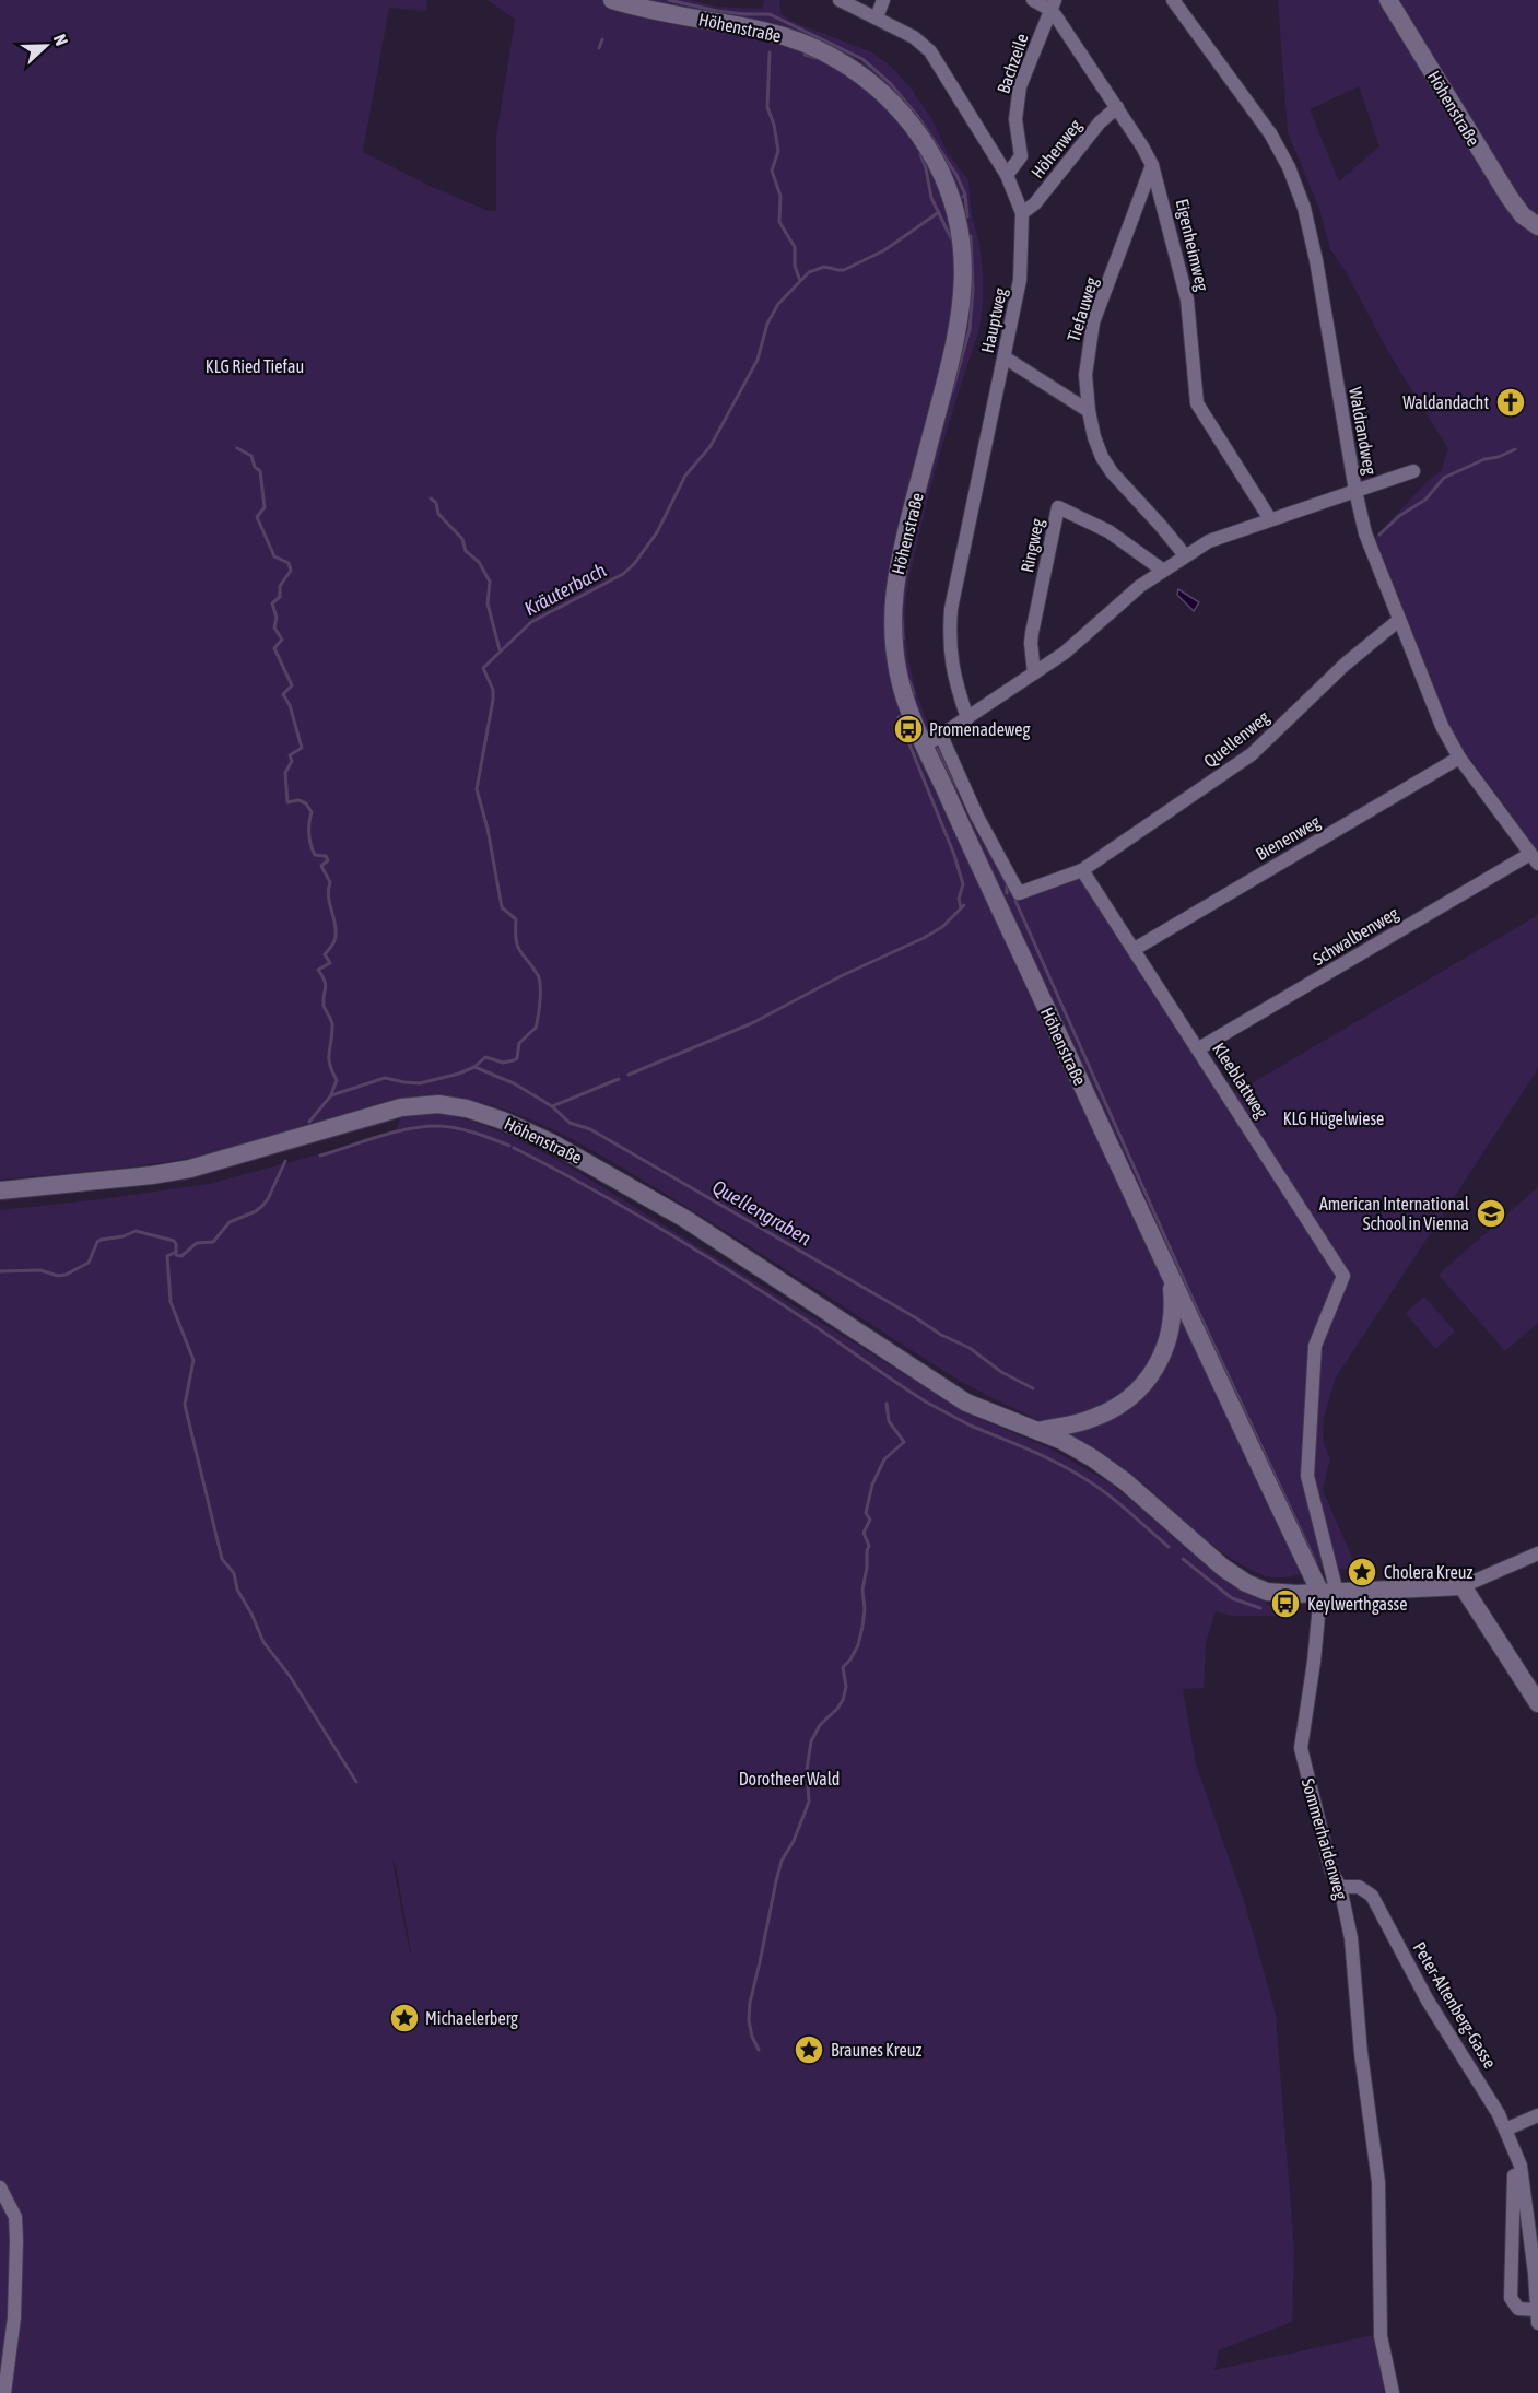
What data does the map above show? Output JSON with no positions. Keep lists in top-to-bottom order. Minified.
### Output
{"streets":{"street":["Höhenstraße","Bachzeile","Höhenweg","Eigenheimweg","Tiefauweg","Hauptweg","Waldrandweg","Ringweg","Quellenweg","Bienenweg","Schwalbenweg","Kleeblattweg","Sommerhaidenweg","Peter-Altenberg-Gasse"]},"crossings":[["Bachzeile","Eigenheimweg"],["Bachzeile","Hauptweg"],["Höhenweg","Eigenheimweg"],["Höhenweg","Hauptweg"],["Eigenheimweg","Tiefauweg"],["Waldrandweg","Quellenweg"],["Waldrandweg","Bienenweg"],["Waldrandweg","Schwalbenweg"],["Quellenweg","Kleeblattweg"],["Bienenweg","Kleeblattweg"],["Schwalbenweg","Kleeblattweg"],["Kleeblattweg","Sommerhaidenweg"],["Sommerhaidenweg","Peter-Altenberg-Gasse"]],"water":["Kräuterbach","Quellengraben"],"parks":["KLG Ried Tiefau","KLG Hügelwiese","Dorotheer Wald"],"places":{"church":["Waldandacht"],"bus stop":["Promenadeweg","Keylwerthgasse"],"school or university":["American International School in Vienna"],"place":["Cholera Kreuz","Michaelerberg","Braunes Kreuz"]},"north":"right"}
